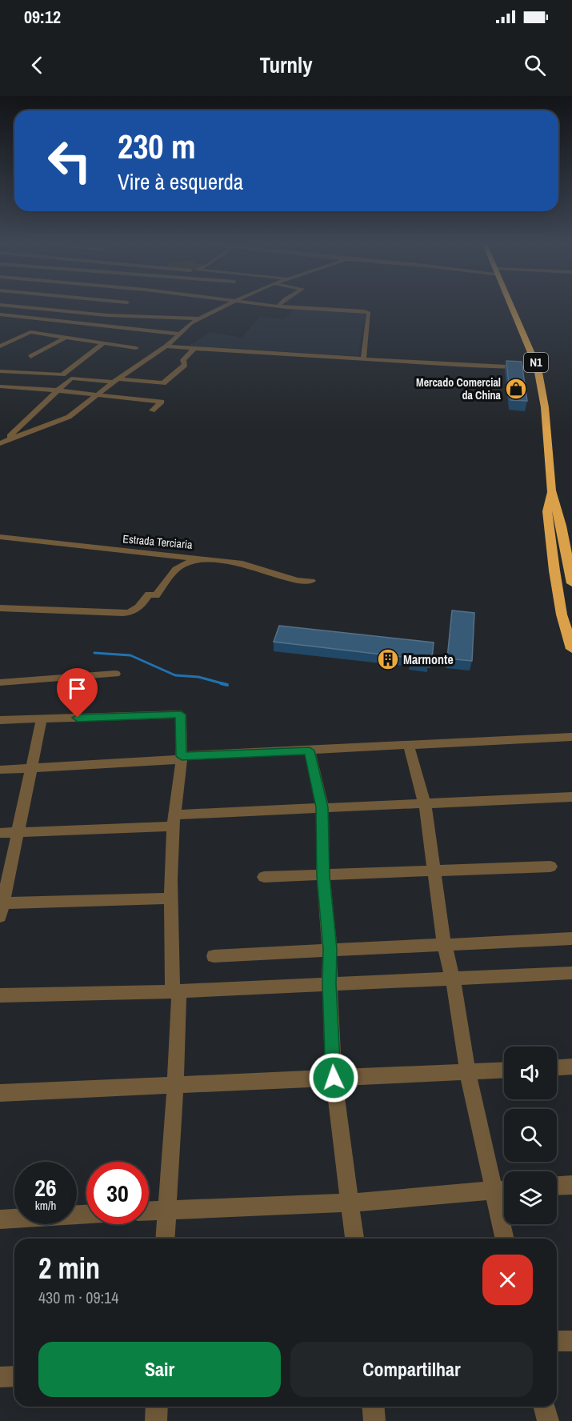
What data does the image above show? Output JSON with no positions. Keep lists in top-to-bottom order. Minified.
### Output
{"streets":{"highway":["N1"],"street":["Estrada Terciaria"]},"places":{"shop":["Mercado Comercial da China"],"building":["Marmonte"]},"page":{"status":"09:12","header":"Turnly","turn":["230 m","Vire à esquerda"],"speed":"26 km/h","limit":"30","heading":["2 min","430 m · 09:14"],"buttons":["Sair","Compartilhar"]}}
